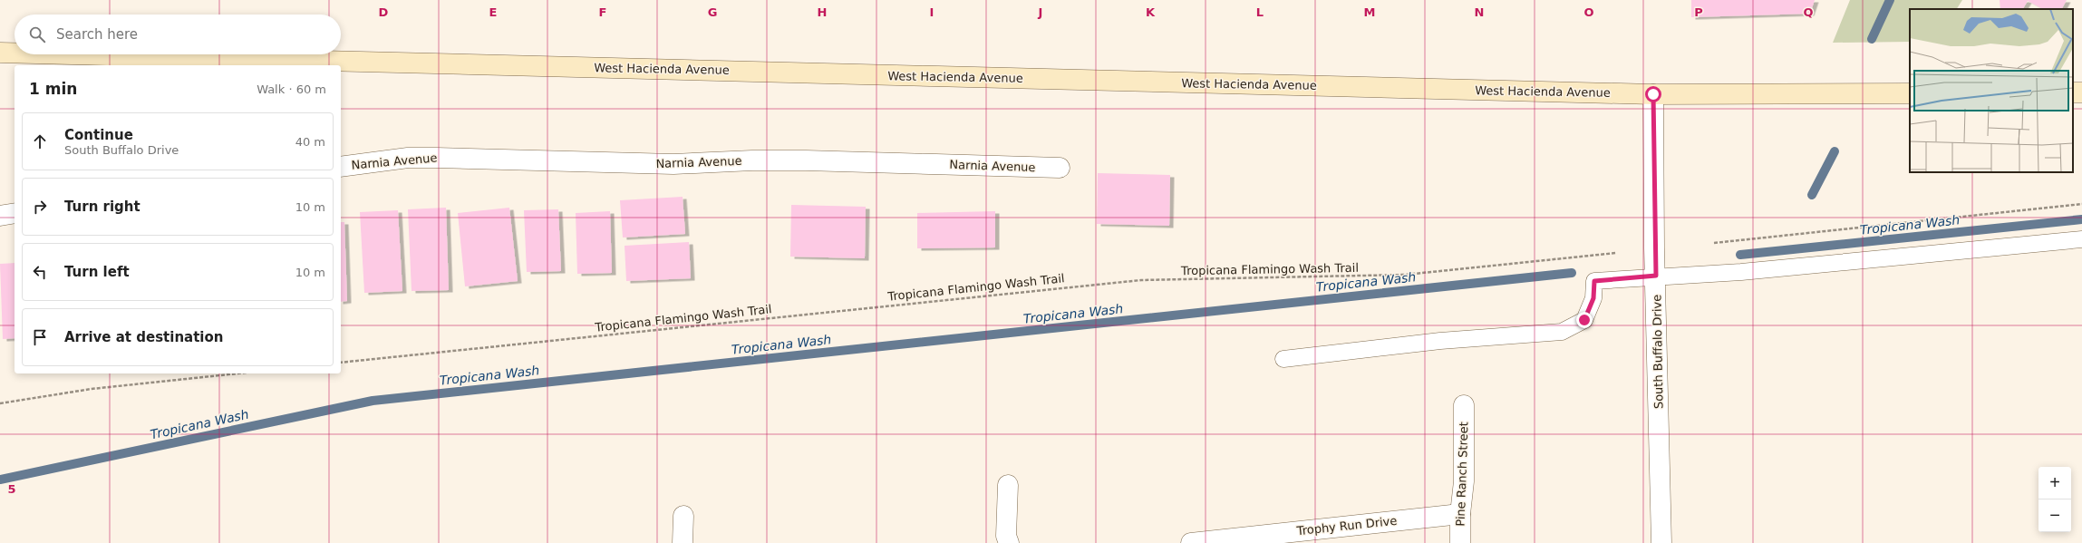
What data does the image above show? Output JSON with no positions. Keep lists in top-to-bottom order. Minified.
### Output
{"streets":{"main road":["West Hacienda Avenue"],"street":["Narnia Avenue","South Buffalo Drive","Pine Ranch Street","Trophy Run Drive"],"path":["Tropicana Flamingo Wash Trail"]},"crossings":[["West Hacienda Avenue","South Buffalo Drive"],["Pine Ranch Street","Trophy Run Drive"]],"water":["Tropicana Wash"],"page":{"search":"Search here","heading":["1 min","Walk · 60 m"],"list":[["Continue","South Buffalo Drive","40 m"],["Turn right","10 m"],["Turn left","10 m"],"Arrive at destination"],"map_buttons":["+","−"]},"grid":{"columns":["D","E","F","G","H","I","J","K","L","M","N","O","P","Q"],"rows":["5"]}}
